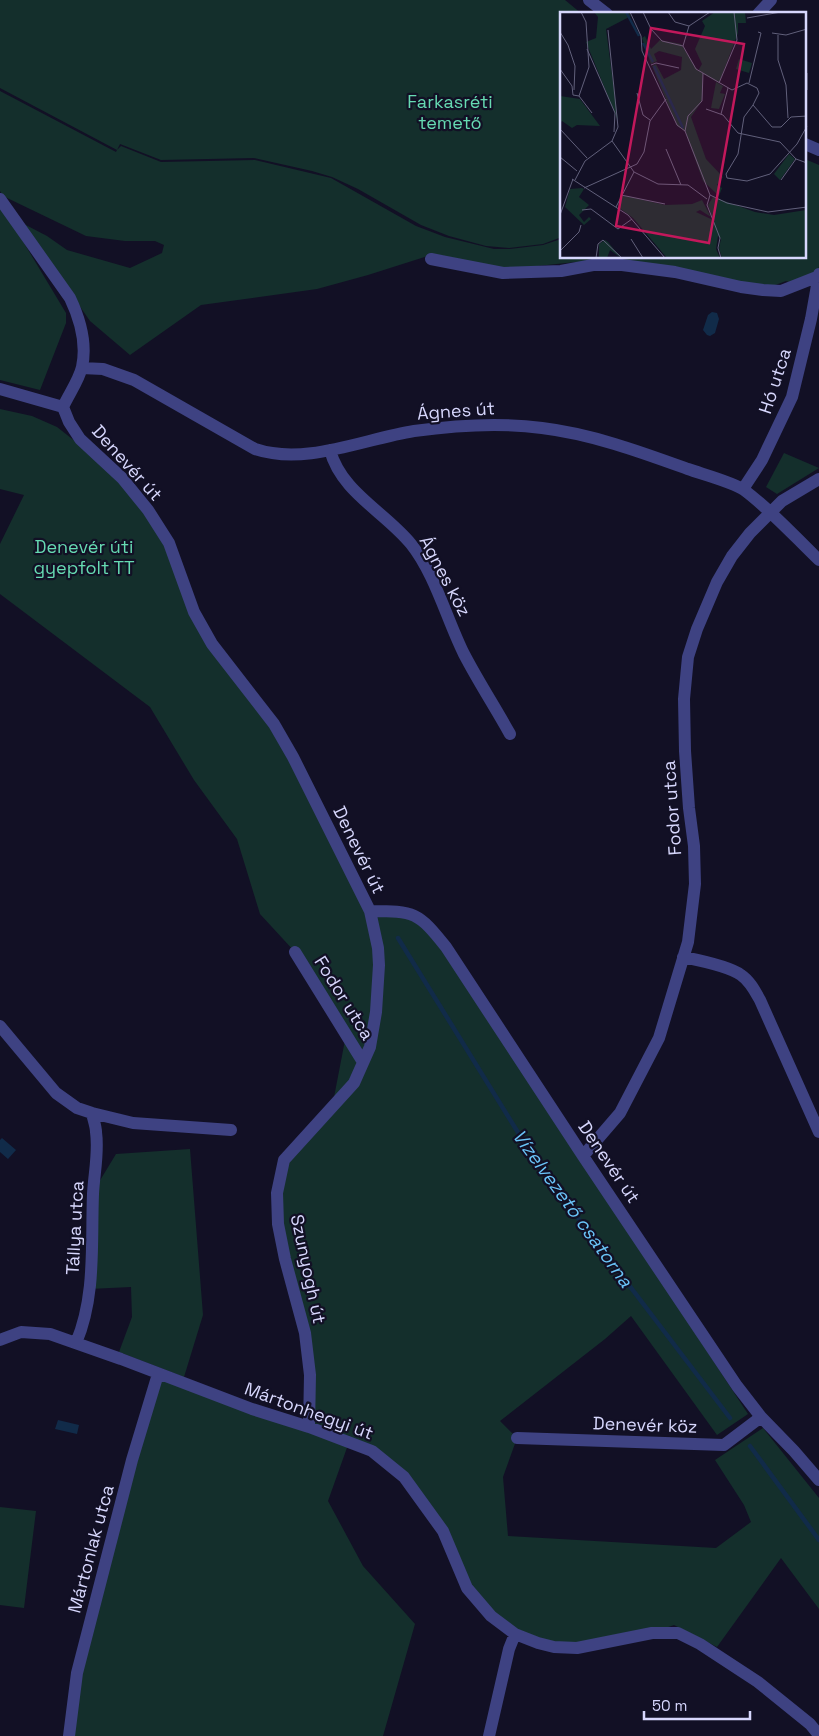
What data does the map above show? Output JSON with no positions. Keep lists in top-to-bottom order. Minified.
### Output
{"streets":{"street":["Hó utca","Ágnes út","Denevér út","Ágnes köz","Fodor utca","Tállya utca","Szunyogh út","Mártonhegyi út","Denevér köz","Mártonlak utca"]},"crossings":[["Hó utca","Ágnes út"],["Ágnes út","Ágnes köz"],["Ágnes út","Fodor utca"],["Denevér út","Fodor utca"],["Denevér út","Szunyogh út"],["Denevér út","Denevér köz"],["Fodor utca","Szunyogh út"],["Tállya utca","Mártonhegyi út"],["Szunyogh út","Mártonhegyi út"],["Mártonhegyi út","Mártonlak utca"]],"water":["Vízelvezető csatorna"],"parks":["Farkasréti temető","Denevér úti gyepfolt TT"],"scale_bar":"50 m"}
